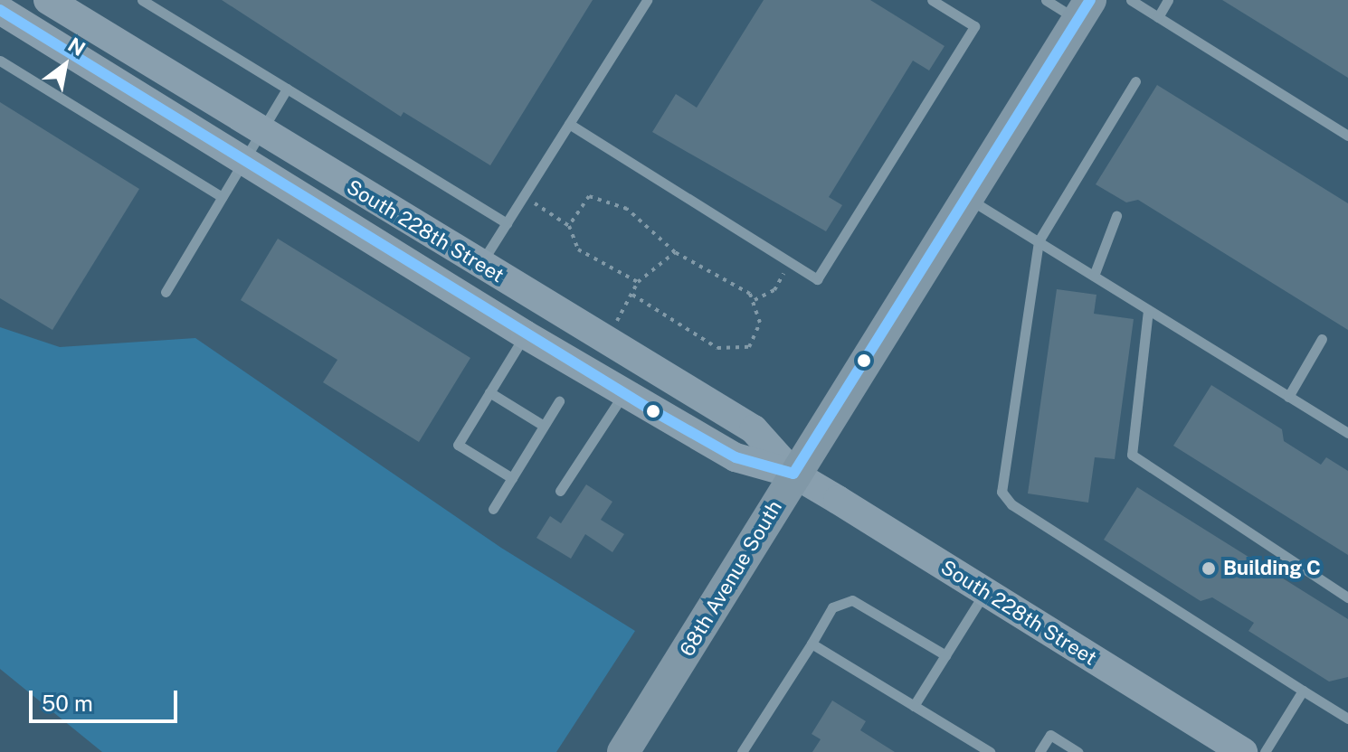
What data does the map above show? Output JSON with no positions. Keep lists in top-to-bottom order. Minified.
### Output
{"streets":{"main road":["South 228th Street","68th Avenue South"]},"crossings":[["South 228th Street","68th Avenue South"]],"places":["Building C"],"scale_bar":"50 m","north":"top right"}
